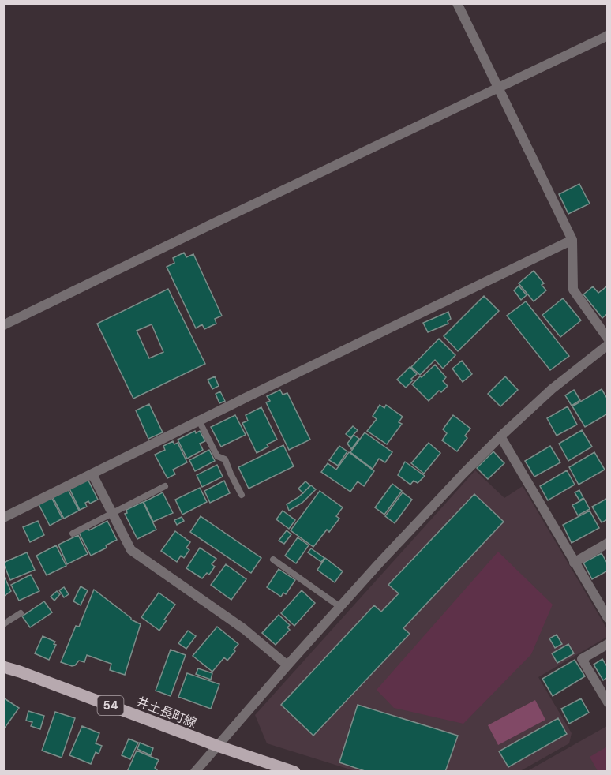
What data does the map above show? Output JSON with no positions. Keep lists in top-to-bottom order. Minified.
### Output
{"streets":{"main road":["54","井土長町線"]}}
